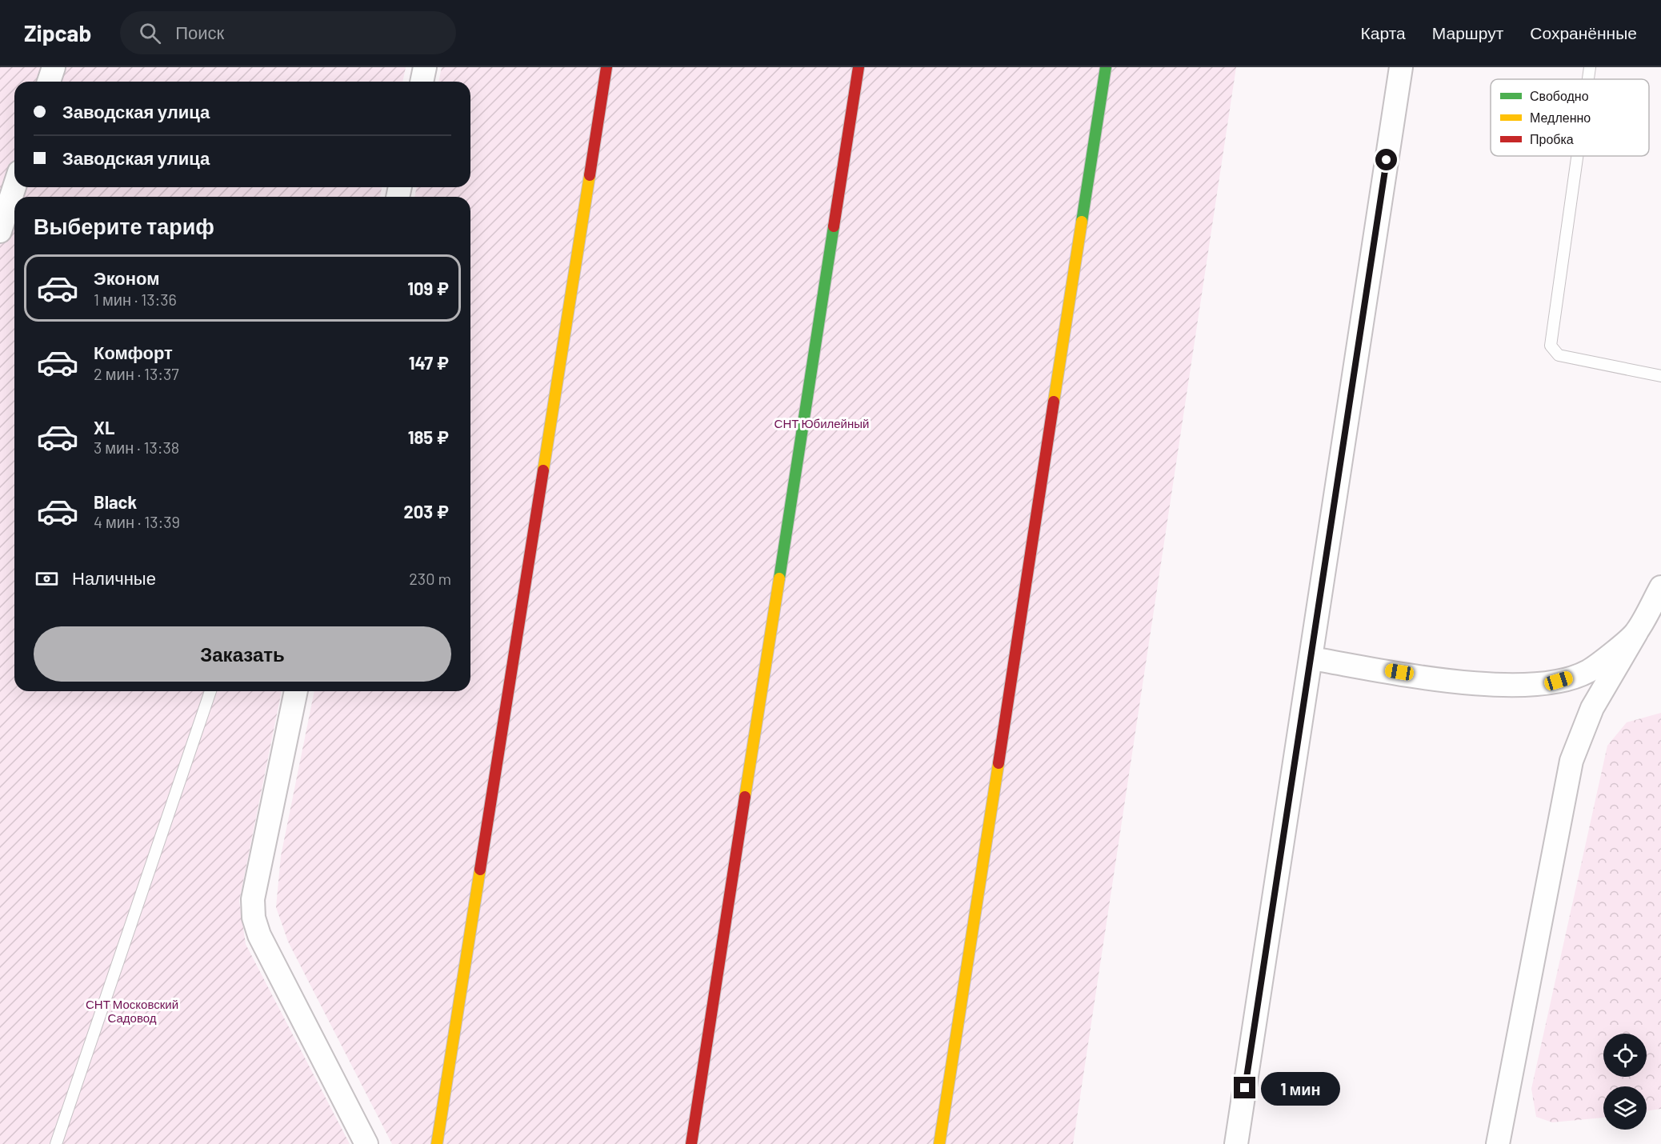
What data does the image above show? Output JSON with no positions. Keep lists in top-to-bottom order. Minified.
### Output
{"parks":["СНТ Юбилейный","СНТ Московский Садовод"],"legend":["Свободно","Медленно","Пробка"],"page":{"header":"Zipcab","search":"Поиск","nav":["Карта","Маршрут","Сохранённые"],"banner":["Заводская улица","Заводская улица"],"heading":"Выберите тариф","list":[{"name":"Эконом","note":"1 мин · 13:36","value":"109 ₽"},{"name":"Комфорт","note":"2 мин · 13:37","value":"147 ₽"},{"name":"XL","note":"3 мин · 13:38","value":"185 ₽"},{"name":"Black","note":"4 мин · 13:39","value":"203 ₽"}],"pay":["Наличные","230 m"],"buttons":"Заказать","bubble":"1 мин"}}
